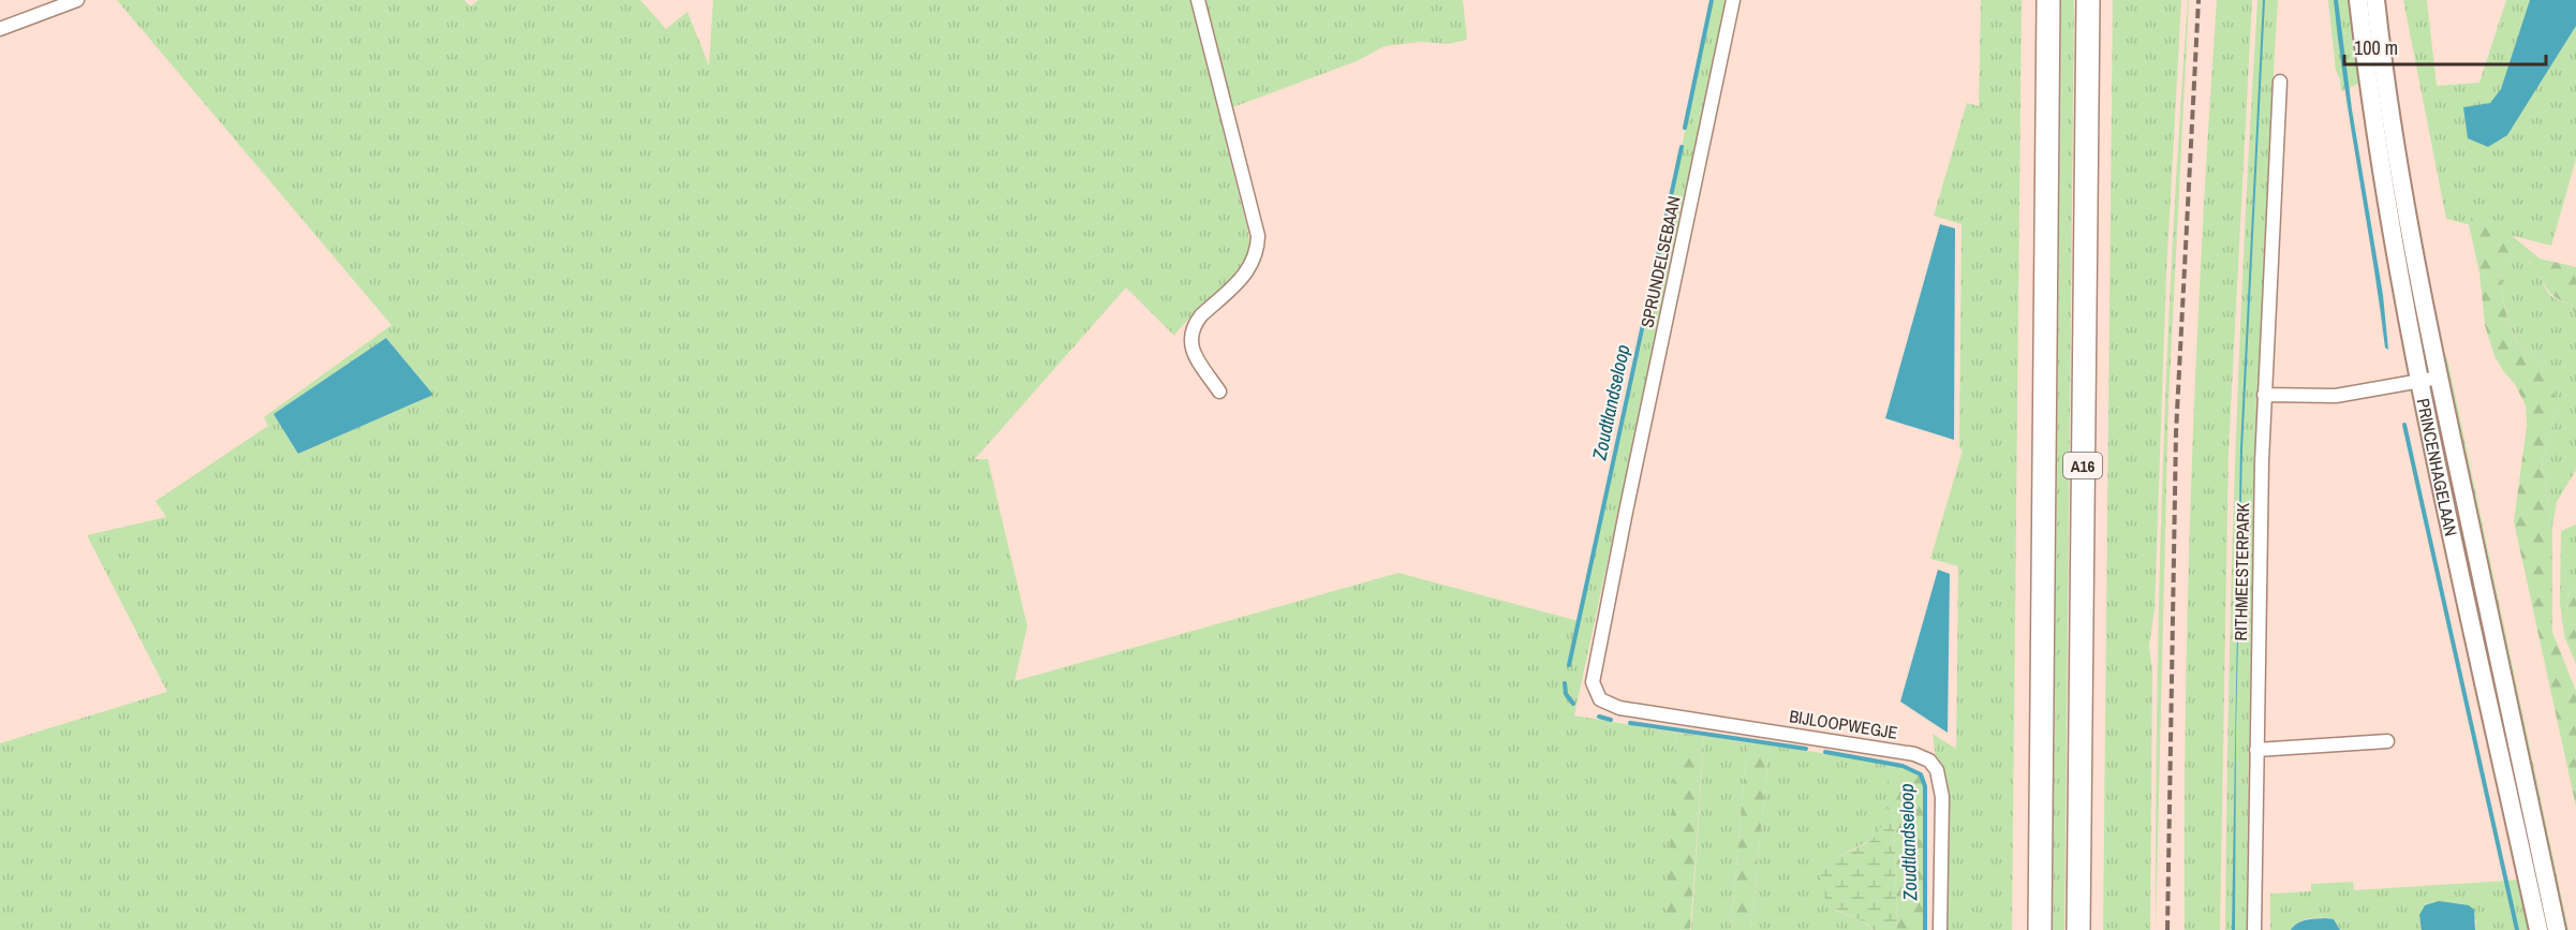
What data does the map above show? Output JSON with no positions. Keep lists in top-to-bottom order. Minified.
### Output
{"streets":{"highway":["A16"],"main road":["PRINCENHAGELAAN"],"street":["SPRUNDELSEBAAN","RITHMEESTERPARK","BIJLOOPWEGJE"]},"crossings":[["SPRUNDELSEBAAN","BIJLOOPWEGJE"]],"water":["Zoudtlandseloop"],"scale_bar":"100 m"}
